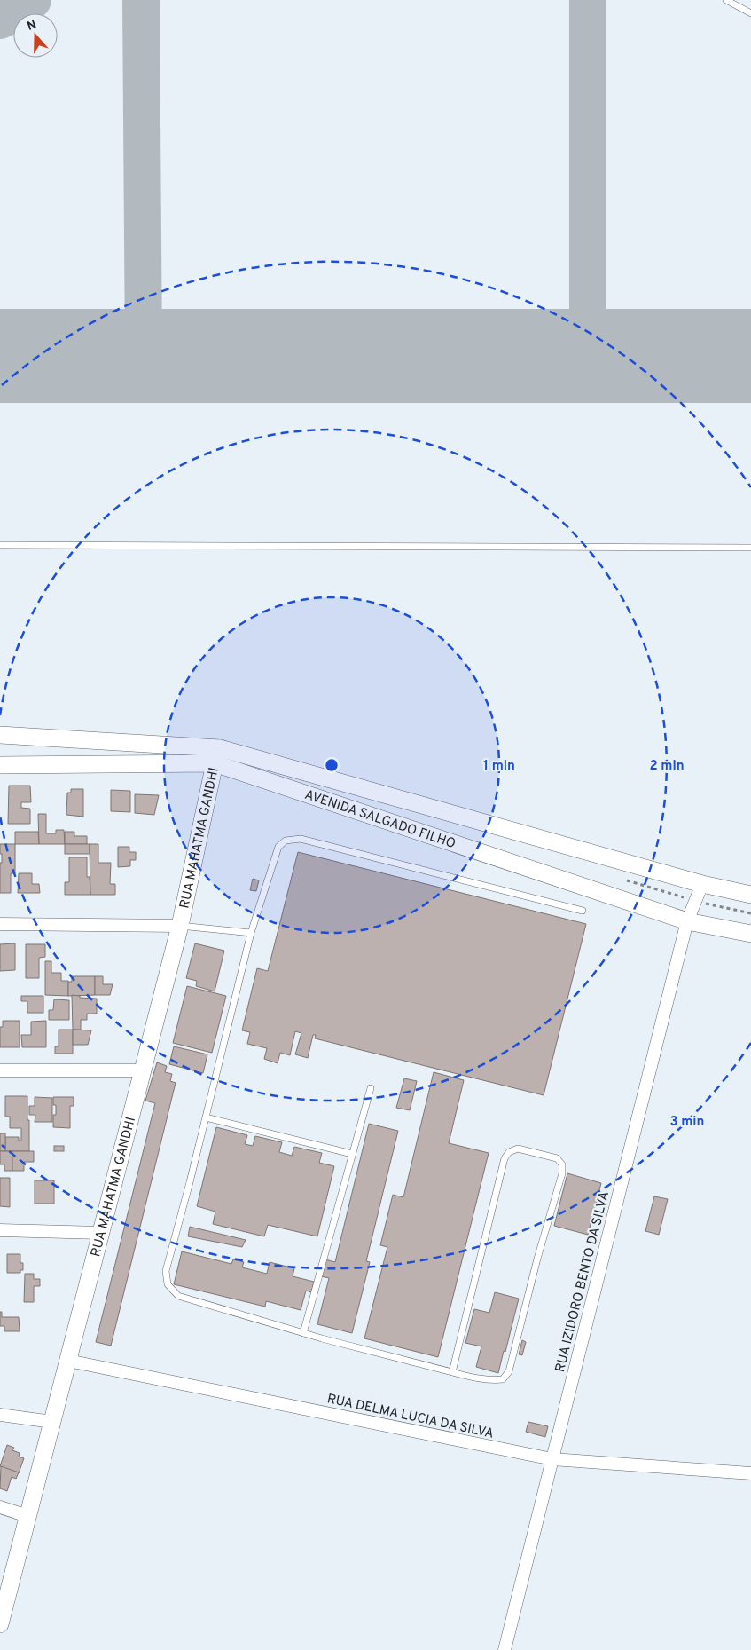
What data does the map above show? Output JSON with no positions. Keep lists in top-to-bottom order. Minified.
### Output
{"streets":{"street":["AVENIDA SALGADO FILHO","RUA MAHATMA GANDHI","RUA IZIDORO BENTO DA SILVA","RUA DELMA LUCIA DA SILVA"]},"crossings":[["AVENIDA SALGADO FILHO","RUA MAHATMA GANDHI"],["AVENIDA SALGADO FILHO","RUA IZIDORO BENTO DA SILVA"],["RUA MAHATMA GANDHI","RUA DELMA LUCIA DA SILVA"],["RUA IZIDORO BENTO DA SILVA","RUA DELMA LUCIA DA SILVA"]],"north":"top","rings":["1 min","2 min","3 min"]}
